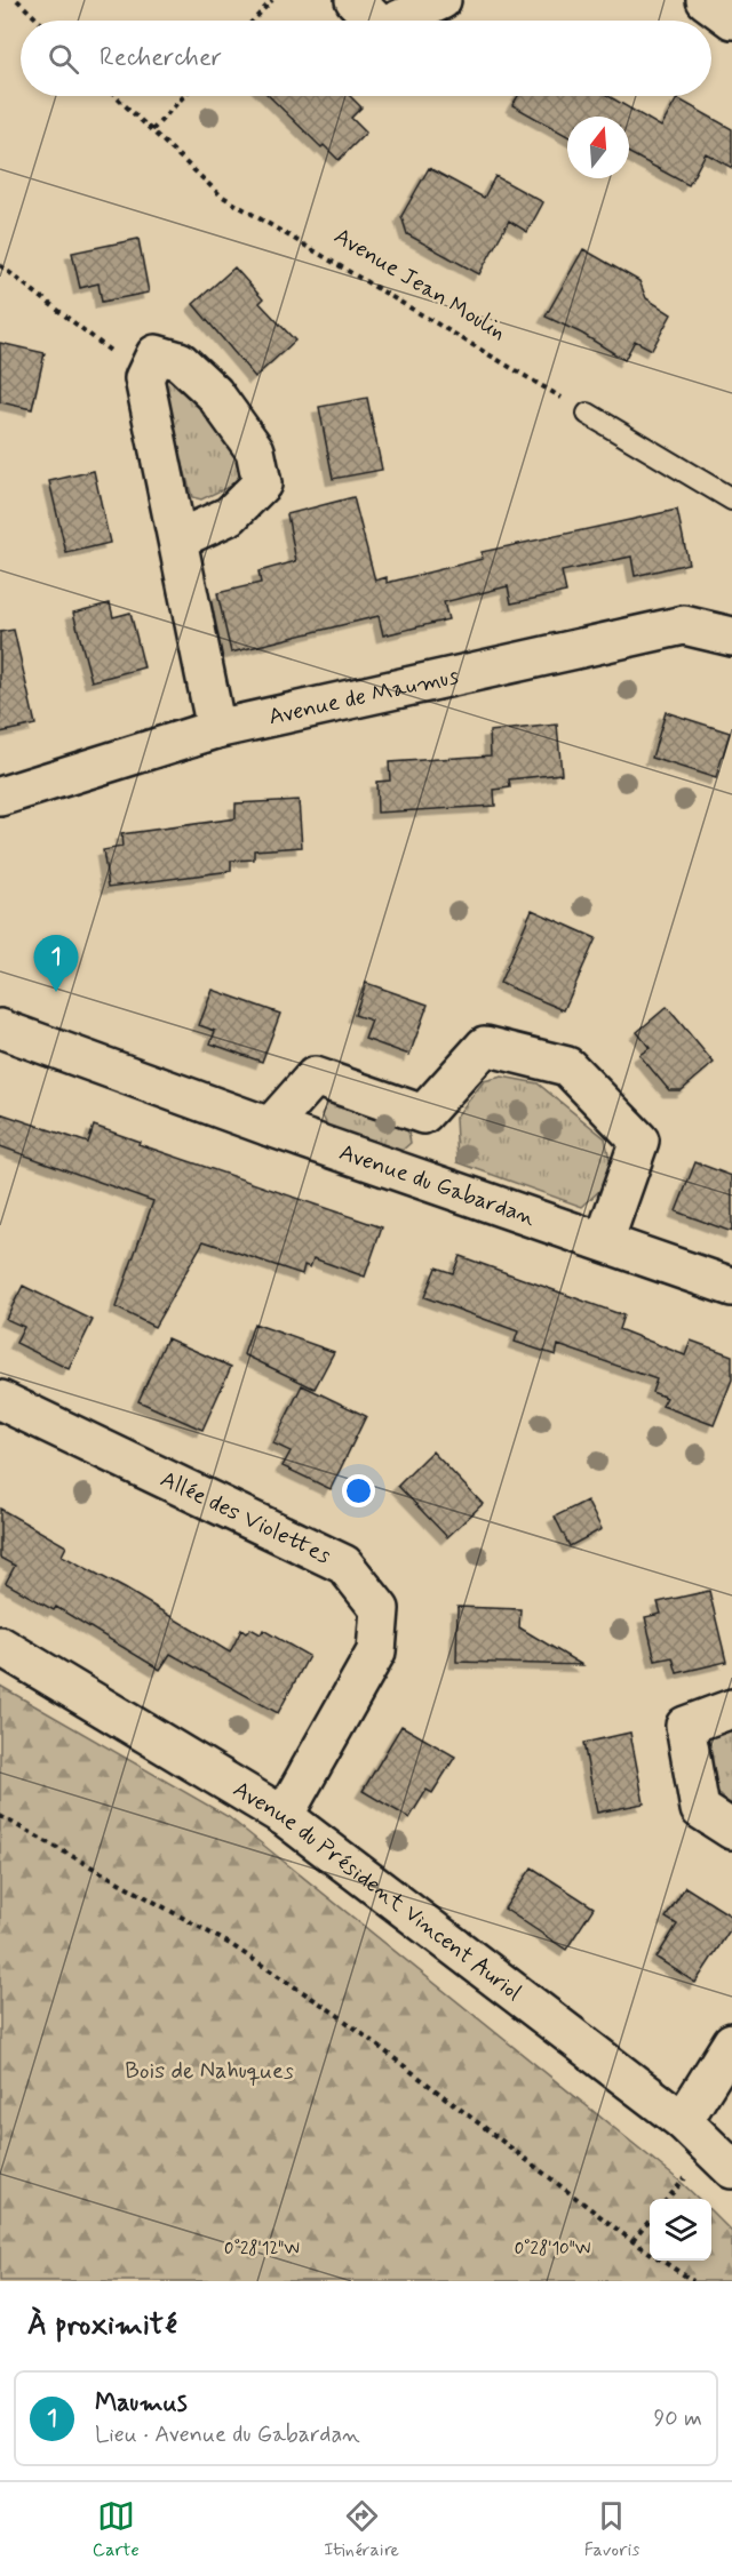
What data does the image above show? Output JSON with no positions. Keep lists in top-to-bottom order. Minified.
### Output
{"streets":{"street":["Avenue de Maumus","Avenue du Gabardan","Allée des Violettes","Avenue du Président Vincent Auriol"],"path":["Avenue Jean Moulin"]},"crossings":[["Allée des Violettes","Avenue du Président Vincent Auriol"]],"parks":["Bois de Nahuques"],"north":"top","page":{"search":"Rechercher","pins":"1","heading":"À proximité","list":[{"mark":"1","name":"Maumus","note":"Lieu · Avenue du Gabardan","value":"90 m"}],"nav":["Carte","Itinéraire","Favoris"]},"coordinates":["0°28'12\"W","0°28'10\"W"]}
